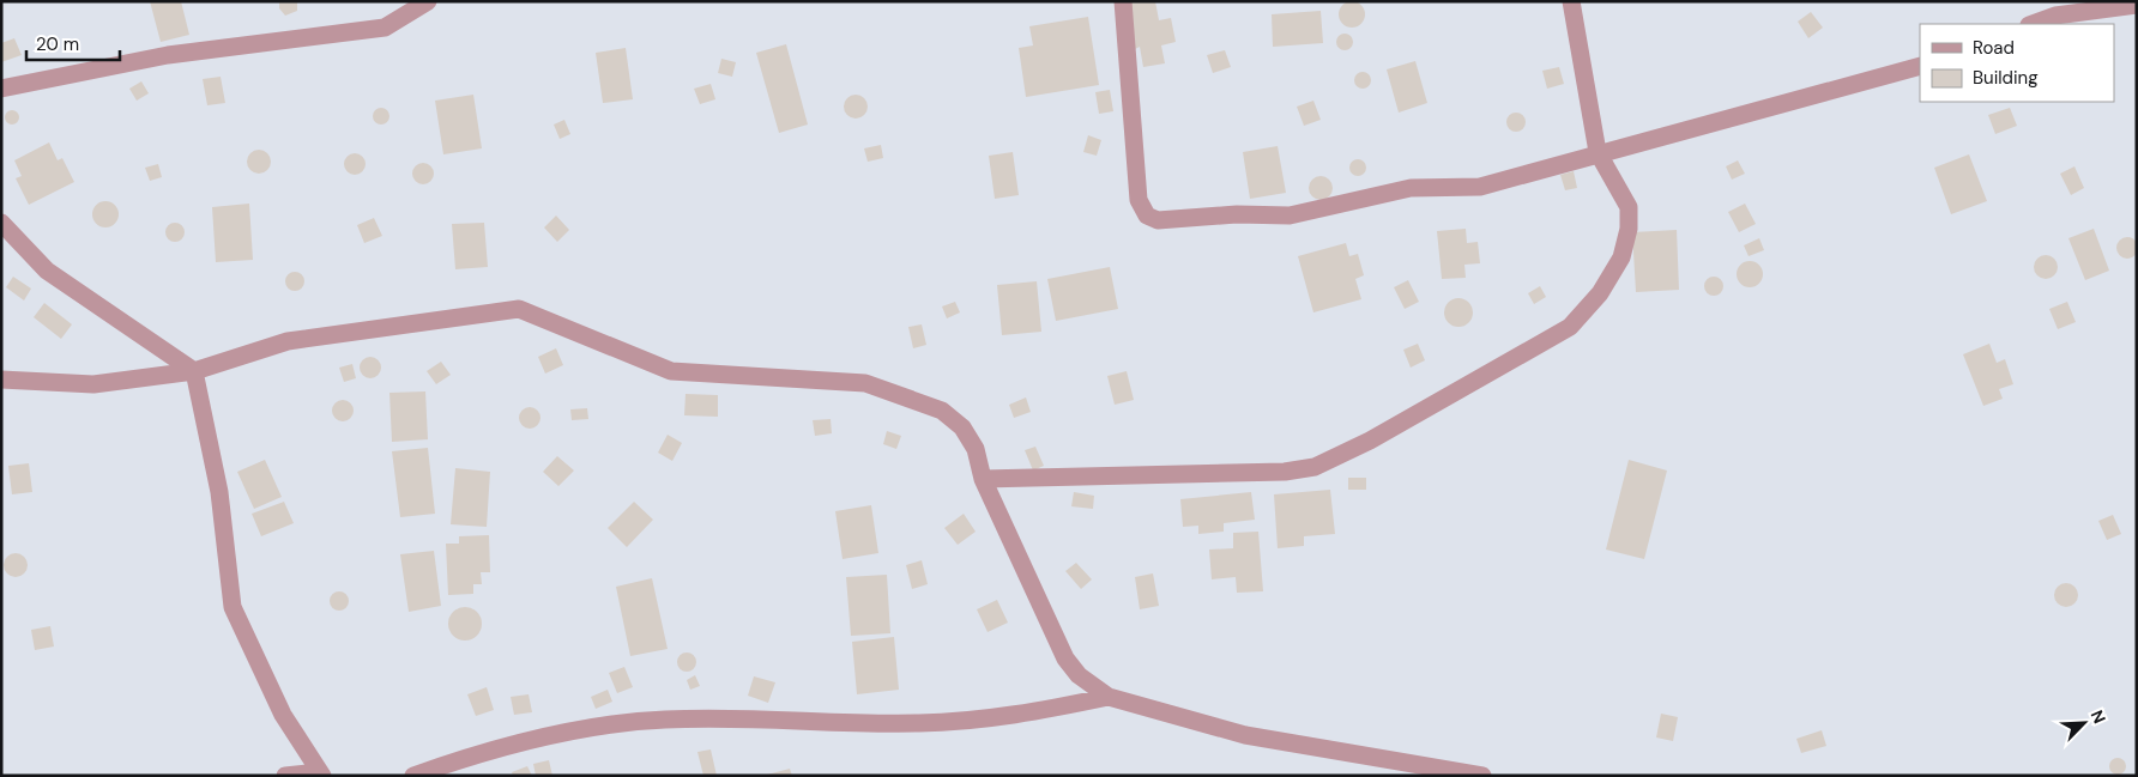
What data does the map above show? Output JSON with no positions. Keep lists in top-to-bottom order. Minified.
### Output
{"legend":["Road","Building"],"scale_bar":"20 m","north":"top right"}
